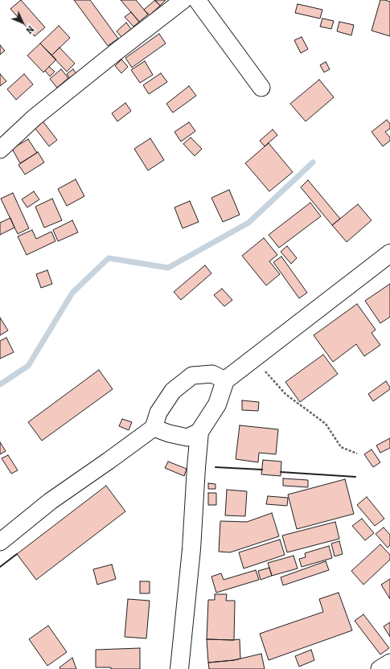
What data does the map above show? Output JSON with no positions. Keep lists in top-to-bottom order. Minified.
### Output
{"north":"bottom right"}
